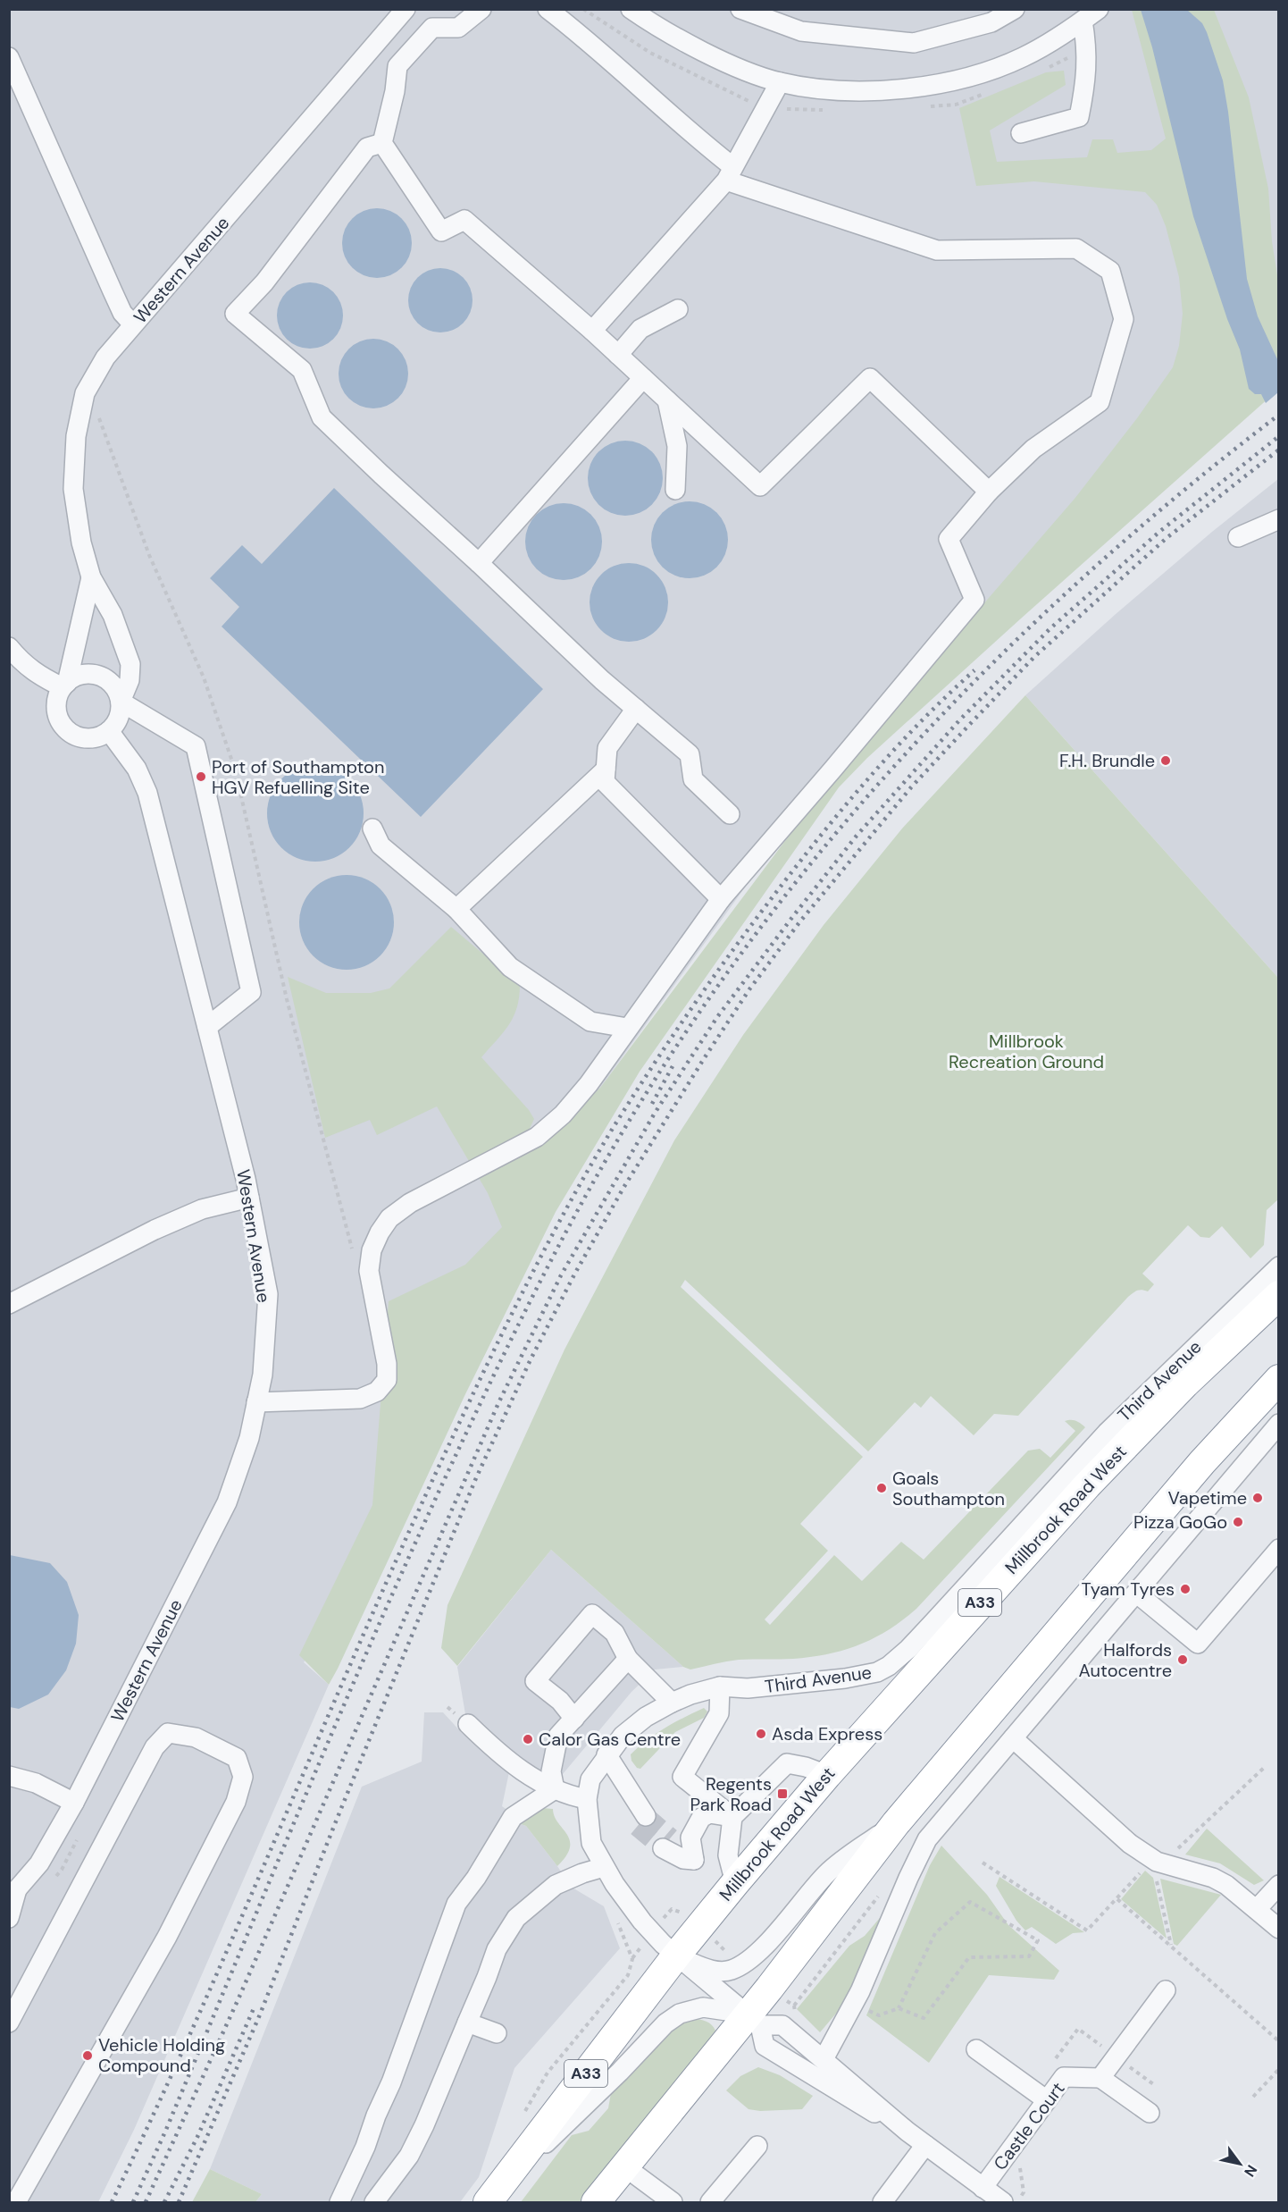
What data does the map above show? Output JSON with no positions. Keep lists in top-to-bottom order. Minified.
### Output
{"streets":{"highway":["Millbrook Road West","A33"],"street":["Western Avenue","Third Avenue","Castle Court"]},"crossings":[["Third Avenue","Millbrook Road West"]],"parks":["Millbrook Recreation Ground"],"places":{"other":["F.H. Brundle","Port of Southampton HGV Refuelling Site","Goals Southampton","Vapetime","Pizza GoGo","Tyam Tyres","Halfords Autocentre","Asda Express","Calor Gas Centre","Vehicle Holding Compound"],"transit":["Regents Park Road"]},"north":"bottom right"}
